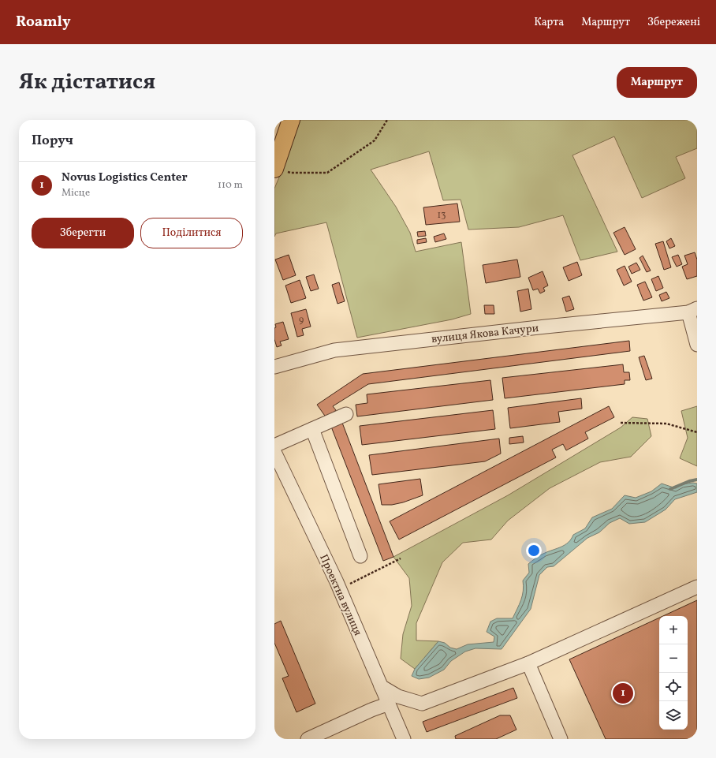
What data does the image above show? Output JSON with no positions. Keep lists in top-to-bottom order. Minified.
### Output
{"streets":{"street":["вулиця Якова Качури","Проектна вулиця"]},"house_numbers":["13","9"],"page":{"header":"Roamly","nav":["Карта","Маршрут","Збережені"],"title":"Як дістатися","buttons":["Маршрут",["Зберегти","Поділитися"]],"heading":"Поруч","list":[{"mark":"1","name":"Novus Logistics Center","note":"Місце","value":"110 m"}],"map_buttons":["+","−"],"pins":"1"}}
